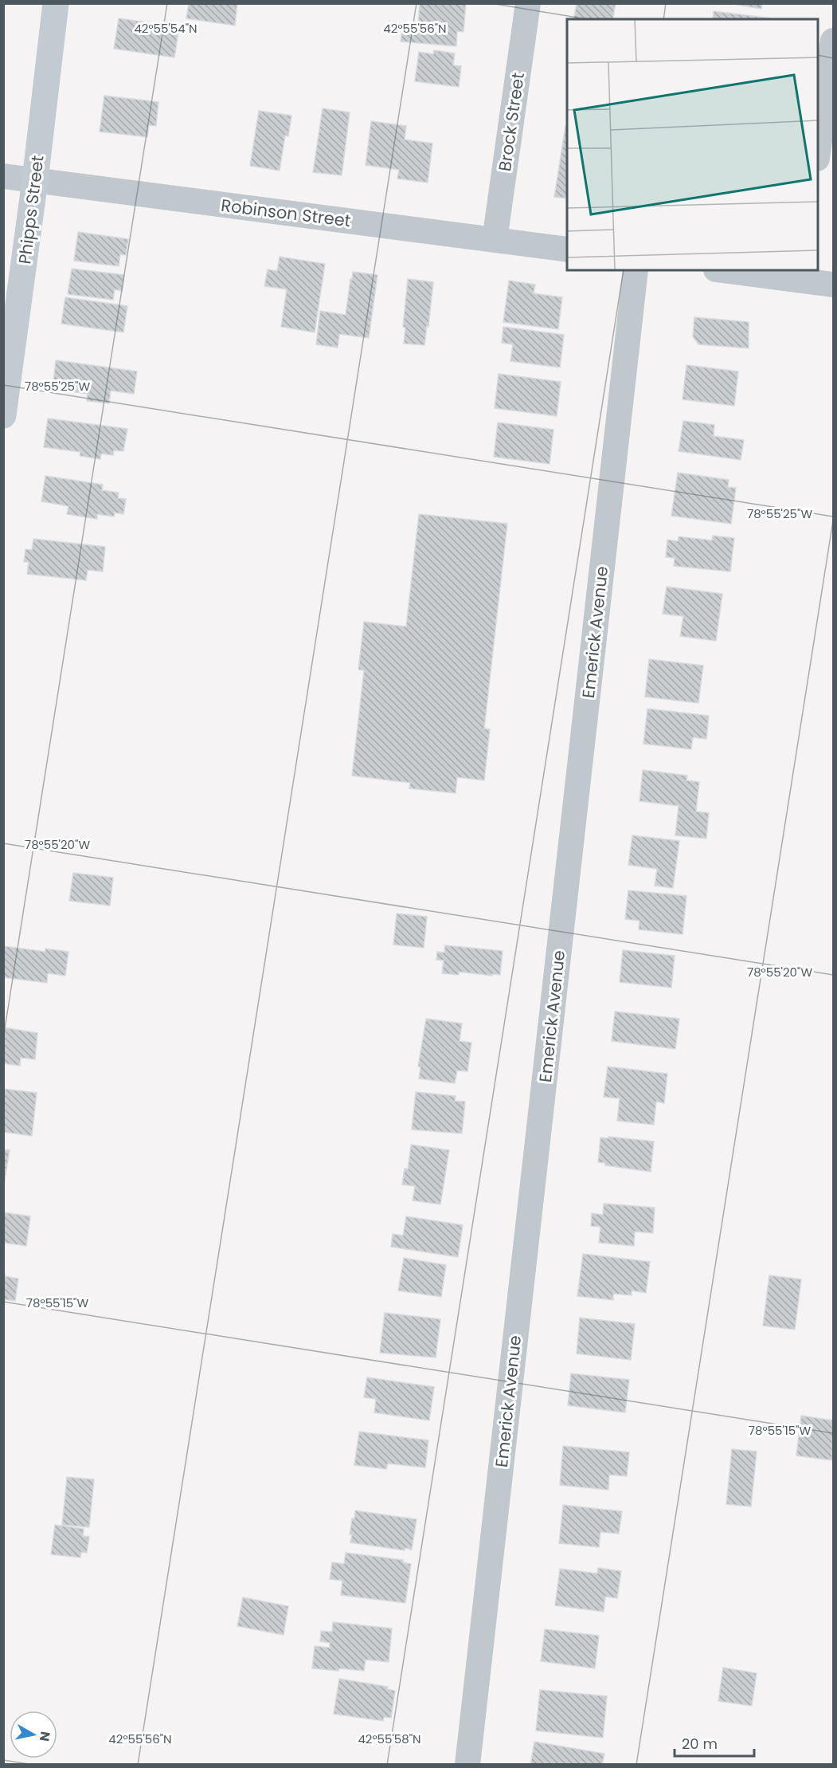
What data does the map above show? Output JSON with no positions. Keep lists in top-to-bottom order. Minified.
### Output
{"streets":{"main road":["Phipps Street"],"street":["Brock Street","Robinson Street","Emerick Avenue"]},"crossings":[["Brock Street","Robinson Street"],["Phipps Street","Robinson Street"]],"scale_bar":"20 m","north":"right","coordinates":["42°55'54\"N","42°55'56\"N","78°55'25\"W","78°55'20\"W","78°55'15\"W","42°55'58\"N"]}
